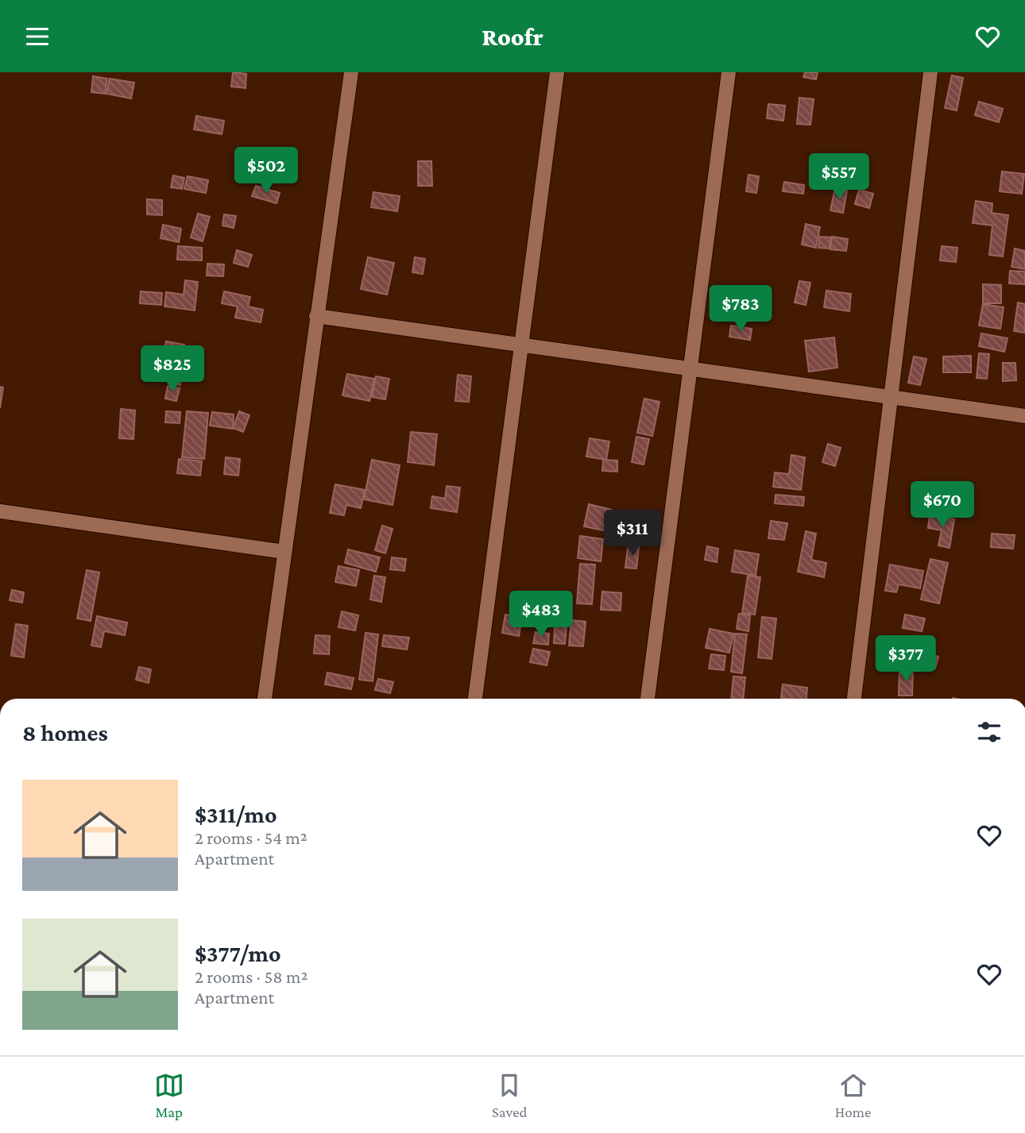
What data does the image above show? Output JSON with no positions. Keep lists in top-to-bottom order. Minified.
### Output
{"page":{"header":"Roofr","price":["$502","$557","$783","$825","$670","$311","$483","$377"],"heading":"8 homes","list":[{"name":"$311/mo","note":"2 rooms · 54 m² · Apartment"},{"name":"$377/mo","note":"2 rooms · 58 m² · Apartment"}],"tabs":["Map","Saved","Home"]}}
